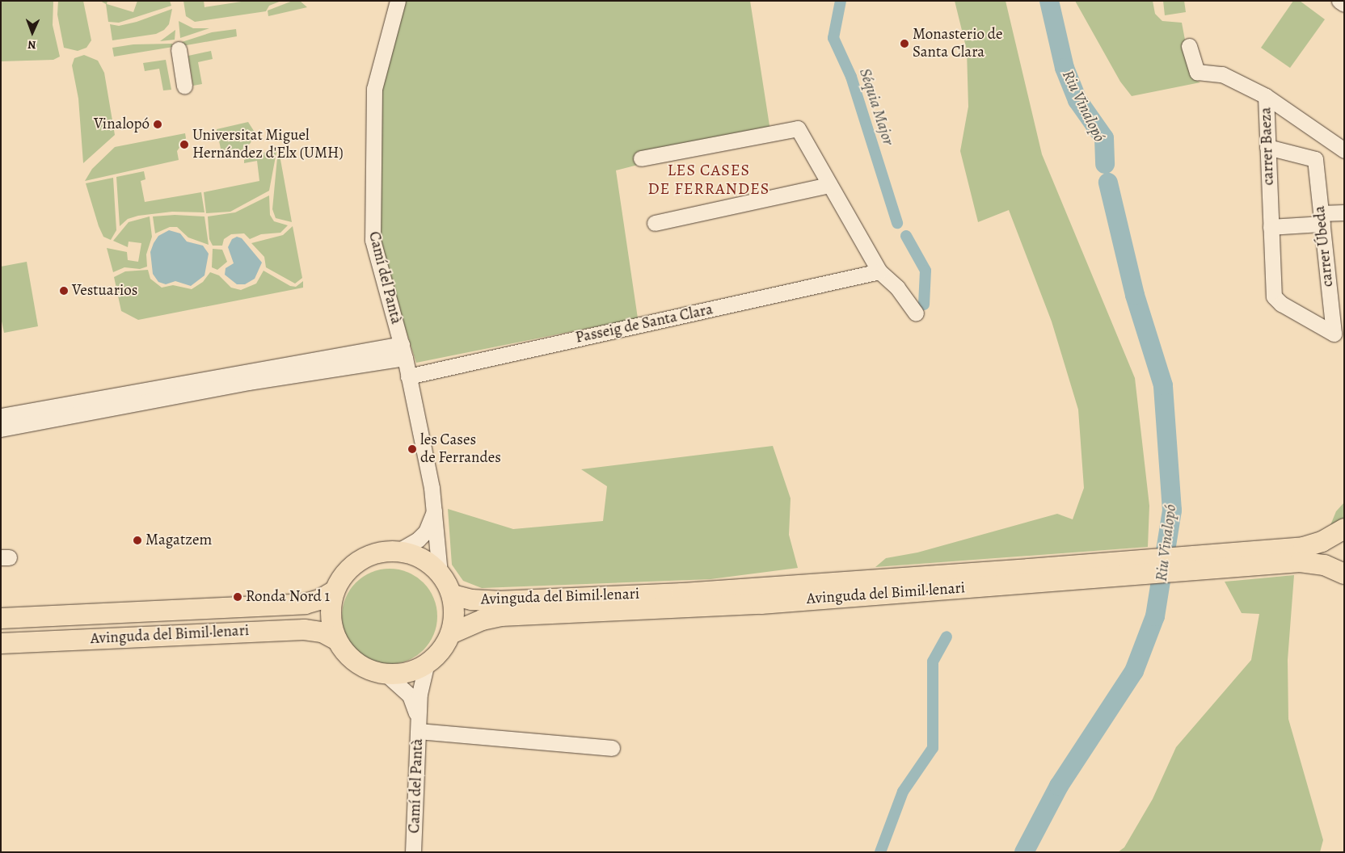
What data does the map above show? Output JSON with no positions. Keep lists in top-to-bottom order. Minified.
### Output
{"streets":{"main road":["Avinguda del Bimil·lenari"],"street":["carrer Baeza","carrer Úbeda","Camí del Pantà","Passeig de Santa Clara"]},"crossings":[["carrer Baeza","carrer Úbeda"],["Camí del Pantà","Passeig de Santa Clara"],["Camí del Pantà","Avinguda del Bimil·lenari"]],"districts":["LES CASES DE FERRANDES"],"water":["Riu Vinalopó","Séquia Major"],"places":["Monasterio de Santa Clara","Vinalopó","Universitat Miguel Hernández d'Elx (UMH)","Vestuarios","les Cases de Ferrandes","Magatzem","Ronda Nord 1"],"north":"bottom"}
